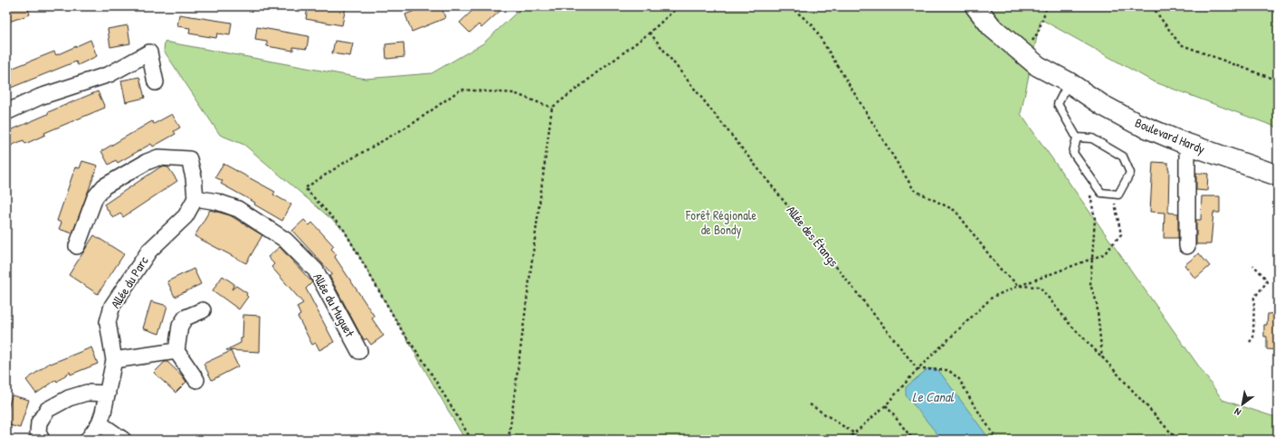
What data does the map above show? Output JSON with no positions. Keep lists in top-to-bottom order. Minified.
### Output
{"streets":{"street":["Boulevard Hardy","Allée du Parc","Allée du Muguet"],"path":["Allée des Étangs"]},"crossings":[["Allée du Parc","Allée du Muguet"]],"water":["Le Canal"],"parks":["Forêt Régionale de Bondy"],"north":"bottom left"}
